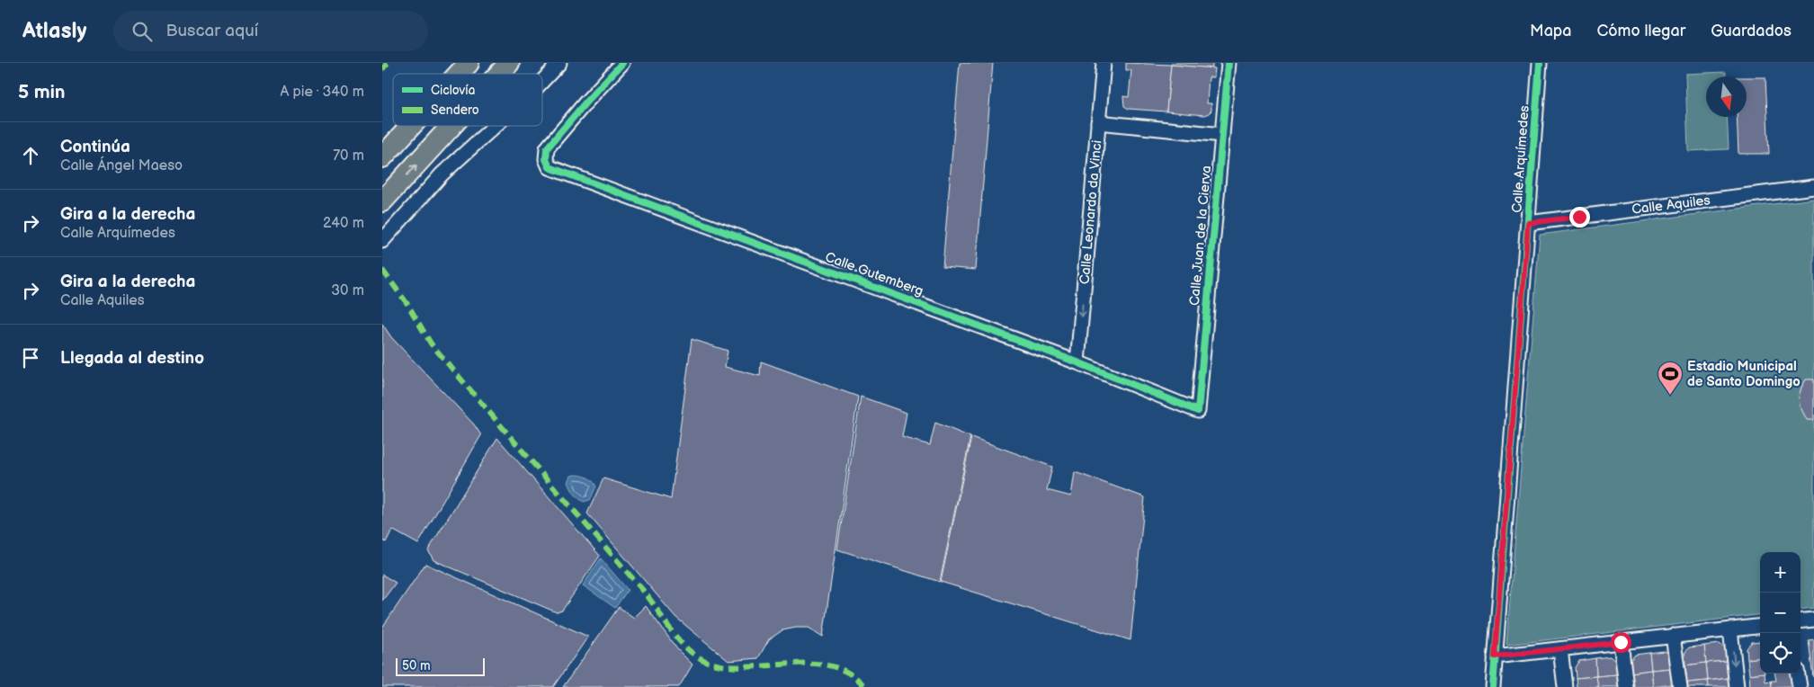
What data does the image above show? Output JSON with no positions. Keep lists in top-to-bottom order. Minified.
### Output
{"streets":{"street":["Calle Arquímedes","Calle Aquiles","Calle Leonardo da Vinci","Calle Juan de la Cierva","Calle Gutemberg"]},"crossings":[["Calle Arquímedes","Calle Aquiles"],["Calle Leonardo da Vinci","Calle Gutemberg"],["Calle Juan de la Cierva","Calle Gutemberg"]],"one_way":["Calle Leonardo da Vinci"],"places":{"sports":["Estadio Municipal de Santo Domingo"]},"legend":["Ciclovía","Sendero"],"scale_bar":"50 m","north":"bottom","page":{"header":"Atlasly","search":"Buscar aquí","nav":["Mapa","Cómo llegar","Guardados"],"heading":["5 min","A pie · 340 m"],"list":[["Continúa","Calle Ángel Maeso","70 m"],["Gira a la derecha","Calle Arquímedes","240 m"],["Gira a la derecha","Calle Aquiles","30 m"],"Llegada al destino"],"map_buttons":["+","−"],"scale":"50 m"}}
